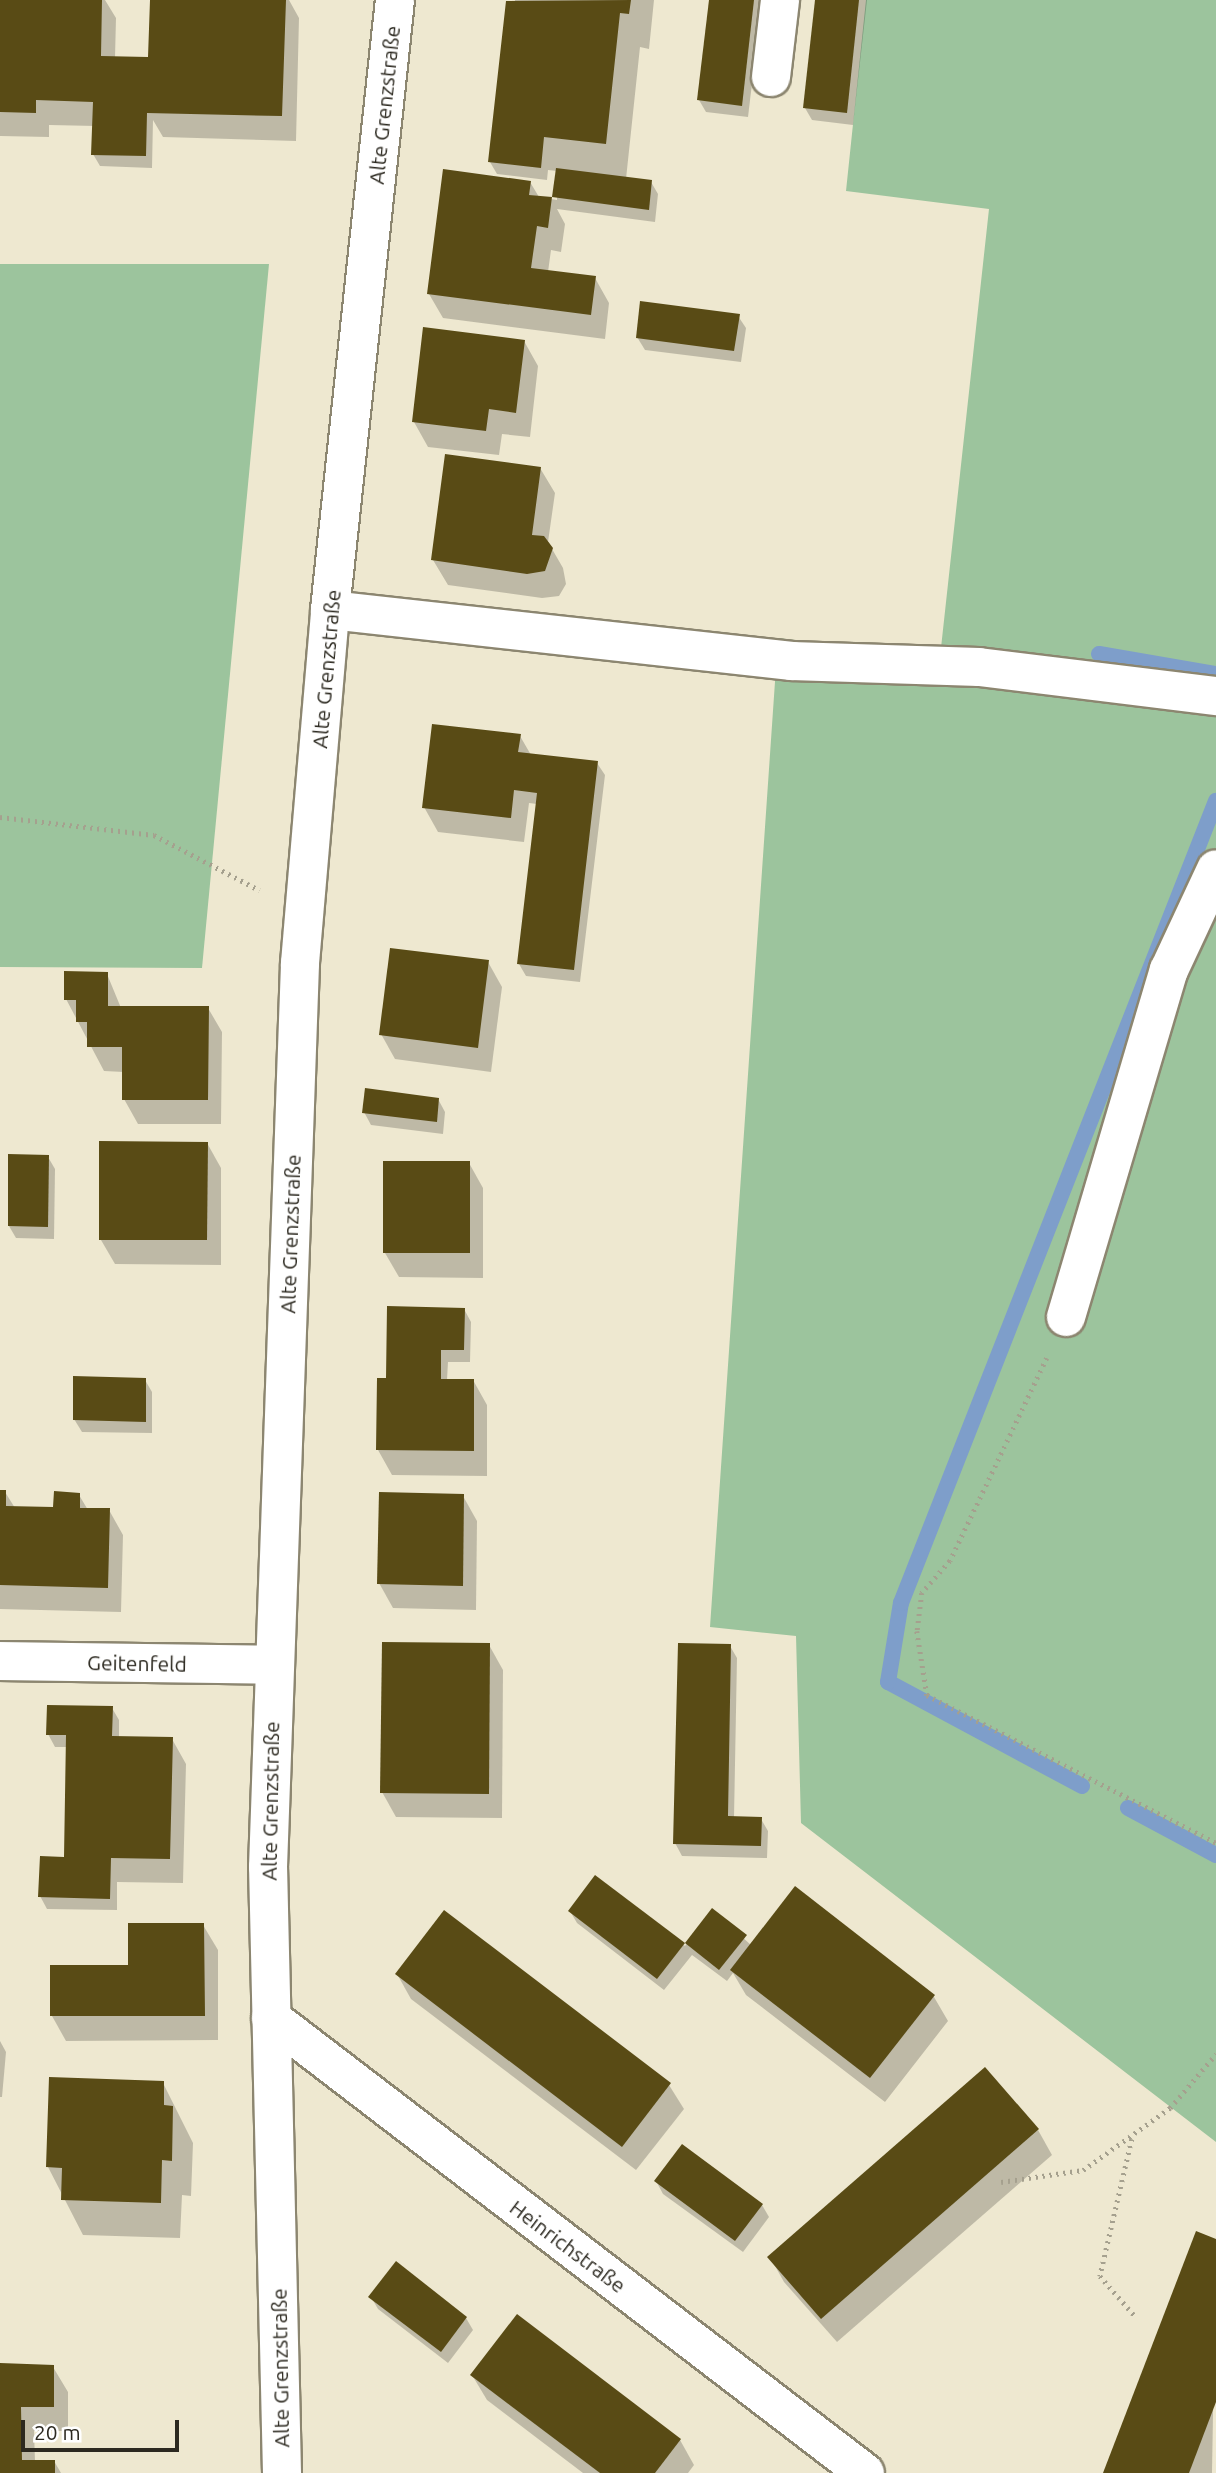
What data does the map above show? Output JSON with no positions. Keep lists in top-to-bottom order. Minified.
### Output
{"streets":{"street":["Alte Grenzstraße","Geitenfeld","Heinrichstraße"]},"crossings":[["Alte Grenzstraße","Geitenfeld"],["Alte Grenzstraße","Heinrichstraße"]],"scale_bar":"20 m"}
